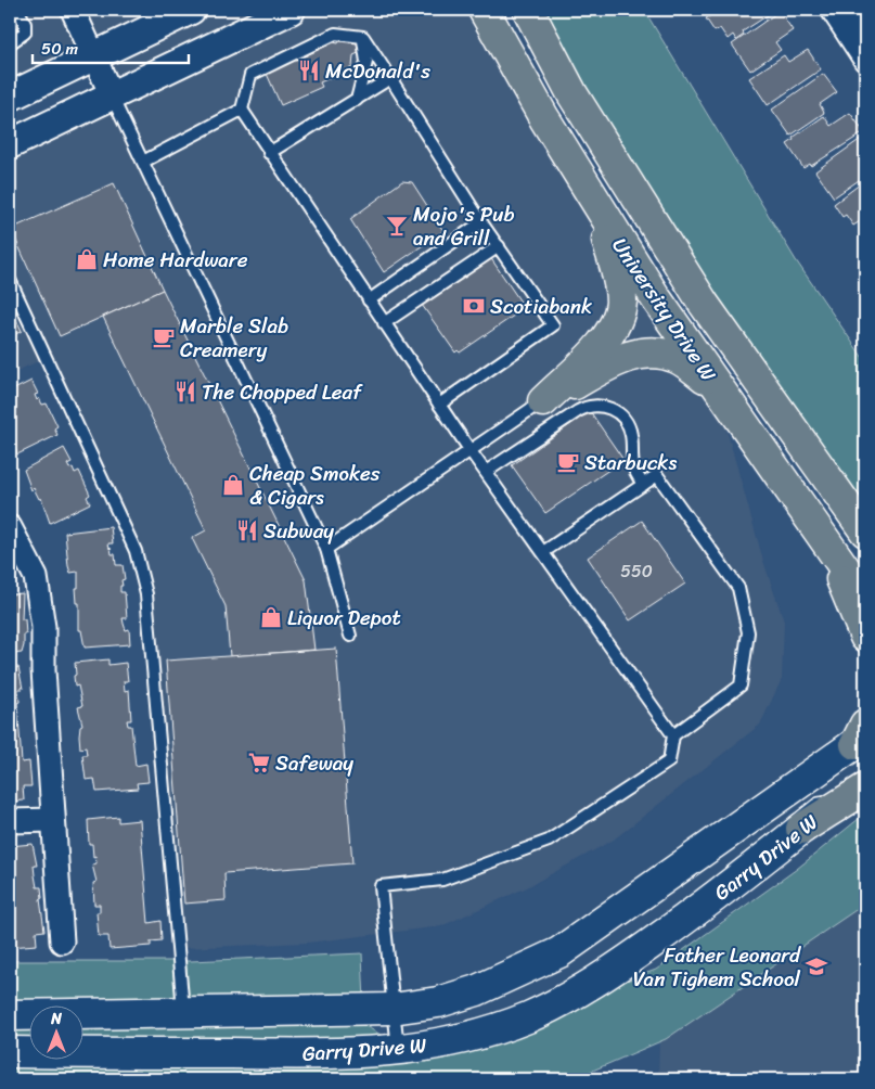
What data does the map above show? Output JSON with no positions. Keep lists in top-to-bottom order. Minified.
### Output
{"streets":{"main road":["University Drive W","Garry Drive W"]},"places":{"restaurant":["McDonald's","The Chopped Leaf","Subway"],"bar":["Mojo's Pub and Grill"],"shop":["Home Hardware","Cheap Smokes & Cigars","Liquor Depot"],"bank":["Scotiabank"],"cafe":["Marble Slab Creamery","Starbucks"],"supermarket":["Safeway"],"school or university":["Father Leonard Van Tighem School"]},"house_numbers":["550"],"scale_bar":"50 m","north":"top"}
